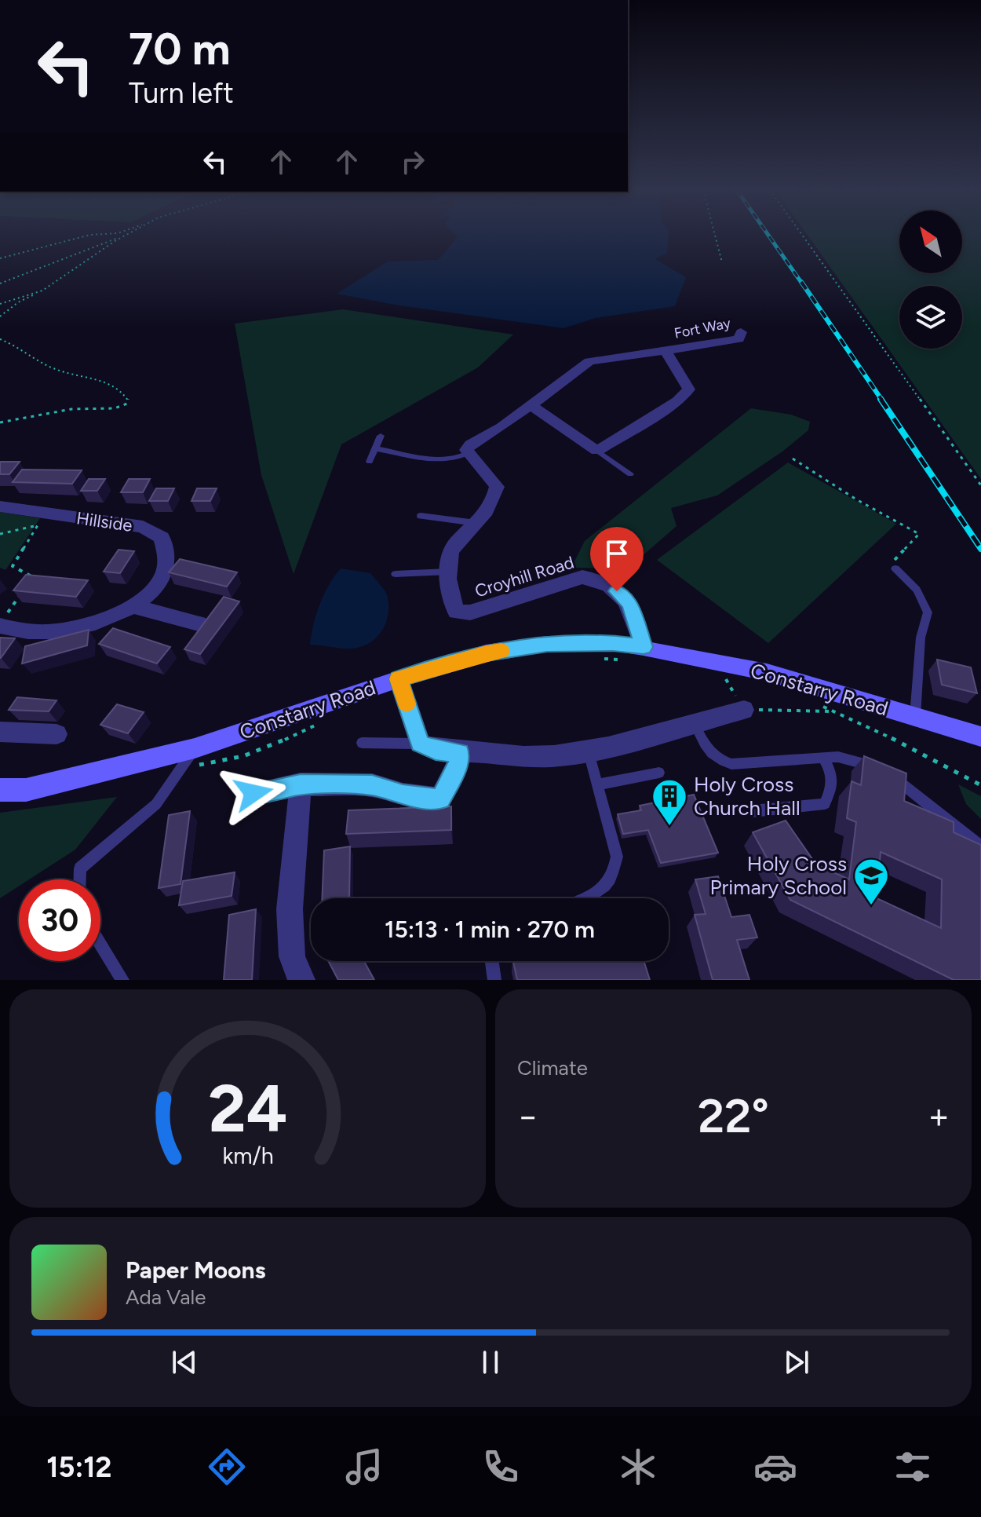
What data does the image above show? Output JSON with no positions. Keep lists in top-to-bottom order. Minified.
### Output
{"streets":{"main road":["Constarry Road"],"street":["Fort Way","Hillside","Croyhill Road"]},"crossings":[["Croyhill Road","Constarry Road"]],"places":{"building":["Holy Cross Church Hall"],"school or university":["Holy Cross Primary School"]},"north":"top left","page":{"turn":["70 m","Turn left"],"limit":"30","trip":"15:13 · 1 min · 270 m","tile":"Climate","heat":["−","22°","+"],"song":["Paper Moons","Ada Vale"],"tabs":"15:12","gauge":["24","km/h"]}}
